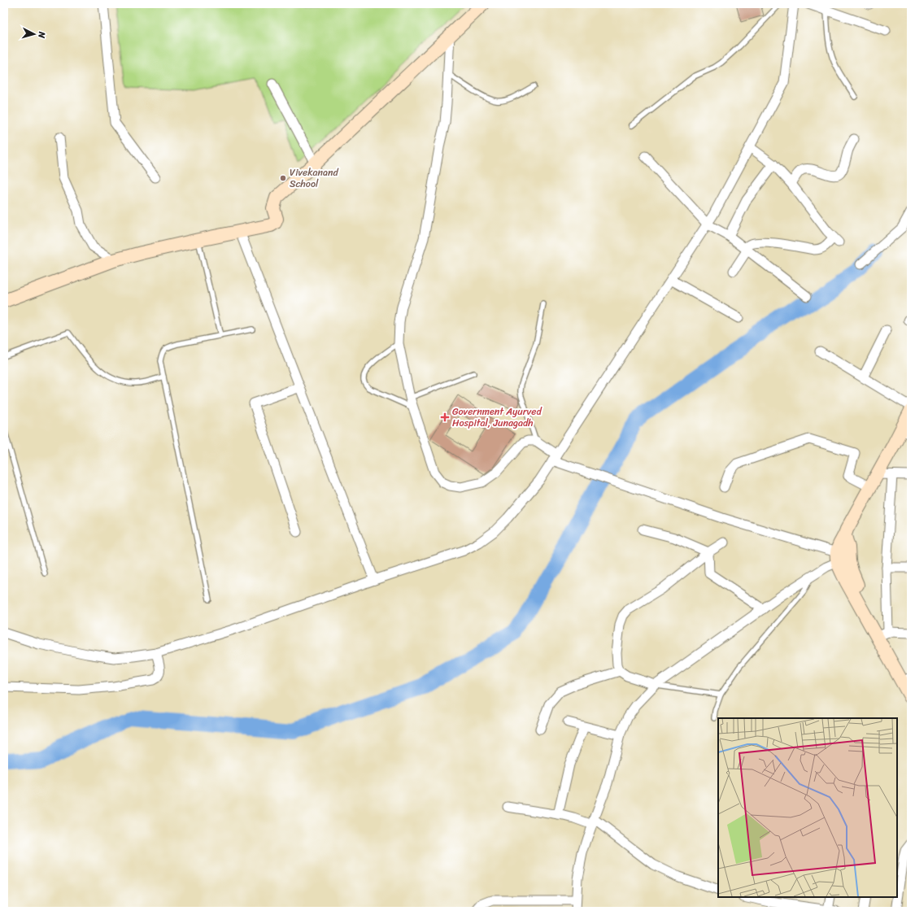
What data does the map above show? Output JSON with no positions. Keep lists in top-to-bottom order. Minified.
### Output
{"places":{"other":["Vivekanand School"],"health":["Government Ayurved Hospital, Junagadh"]},"north":"right"}
